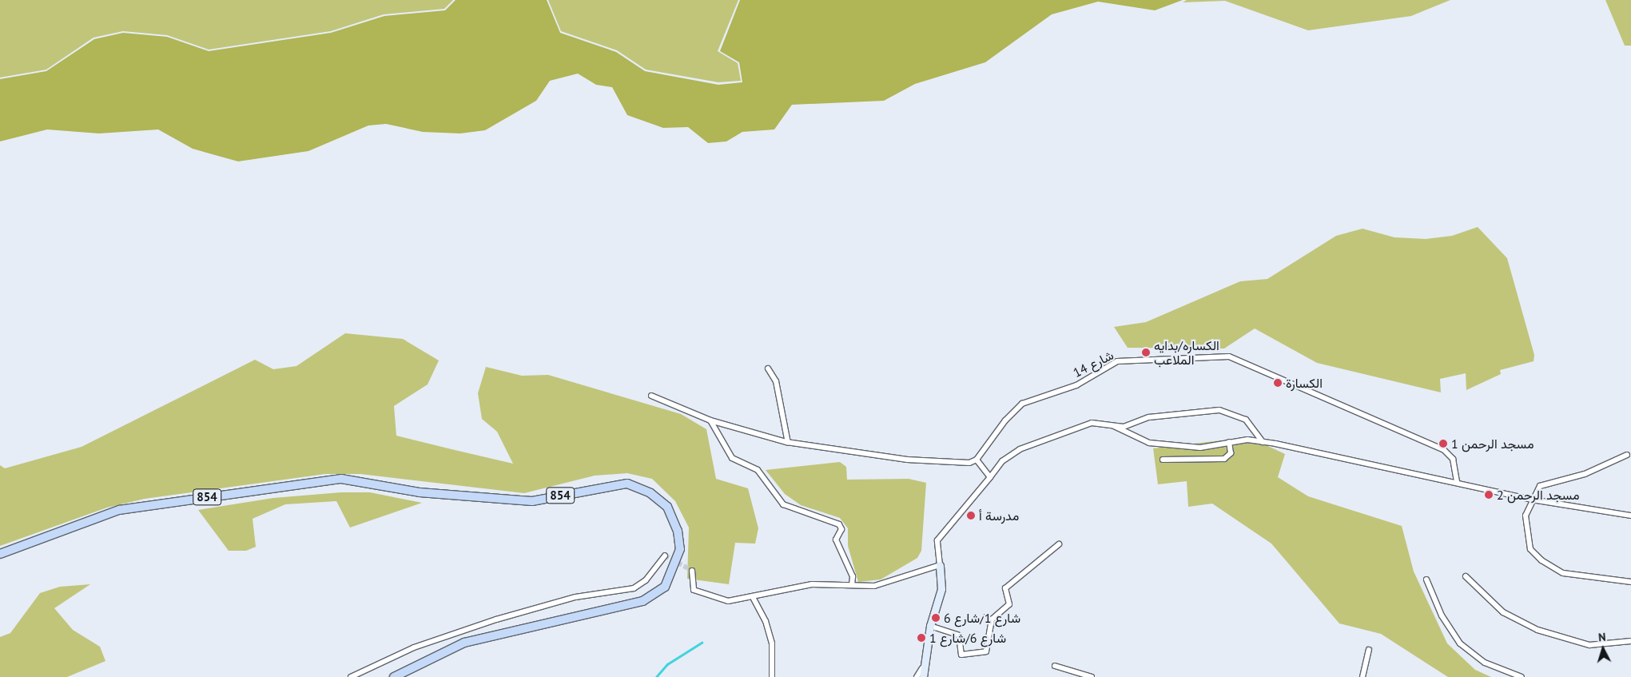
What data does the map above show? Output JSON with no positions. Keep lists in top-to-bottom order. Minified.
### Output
{"streets":{"main road":["854"],"street":["شارع 14"]},"places":["الكساره/بدايه الملاعب","الكسارة","مسجد الرحمن 1","مسجد الرحمن 2","مدرسة أ","شارع 1/شارع 6","شارع 6/شارع 1"],"north":"top"}
